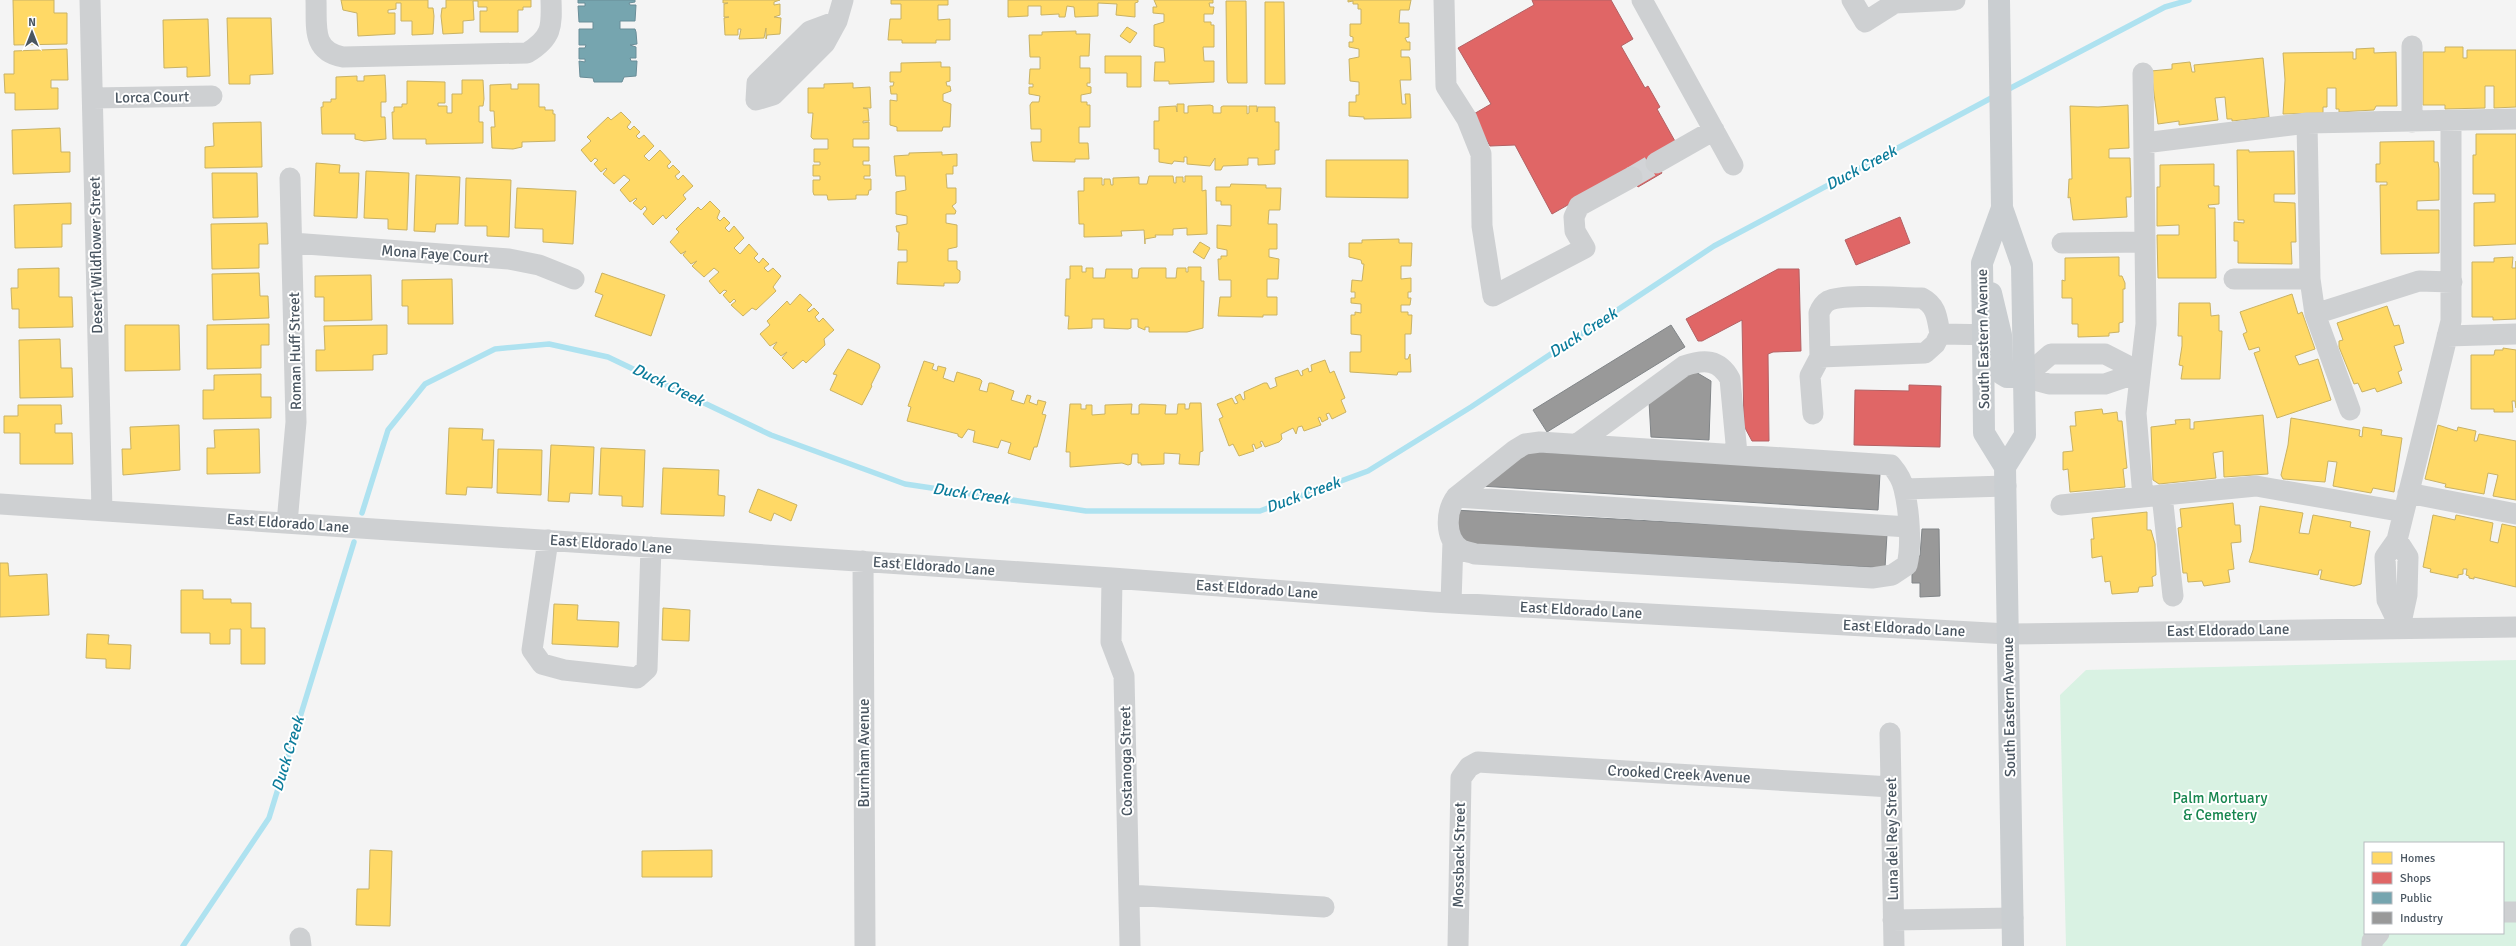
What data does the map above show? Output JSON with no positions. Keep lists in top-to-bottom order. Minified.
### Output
{"streets":{"main road":["South Eastern Avenue"],"street":["Lorca Court","Mona Faye Court","Desert Wildflower Street","Roman Huff Street","East Eldorado Lane","Burnham Avenue","Costanoga Street","Crooked Creek Avenue","Luna del Rey Street","Mossback Street"]},"crossings":[["Lorca Court","Desert Wildflower Street"],["Mona Faye Court","Roman Huff Street"],["Desert Wildflower Street","East Eldorado Lane"],["South Eastern Avenue","East Eldorado Lane"],["Roman Huff Street","East Eldorado Lane"],["East Eldorado Lane","Burnham Avenue"],["East Eldorado Lane","Costanoga Street"],["Crooked Creek Avenue","Luna del Rey Street"],["Crooked Creek Avenue","Mossback Street"]],"water":["Duck Creek"],"parks":["Palm Mortuary & Cemetery"],"legend":["Homes","Shops","Public","Industry"],"north":"top"}
